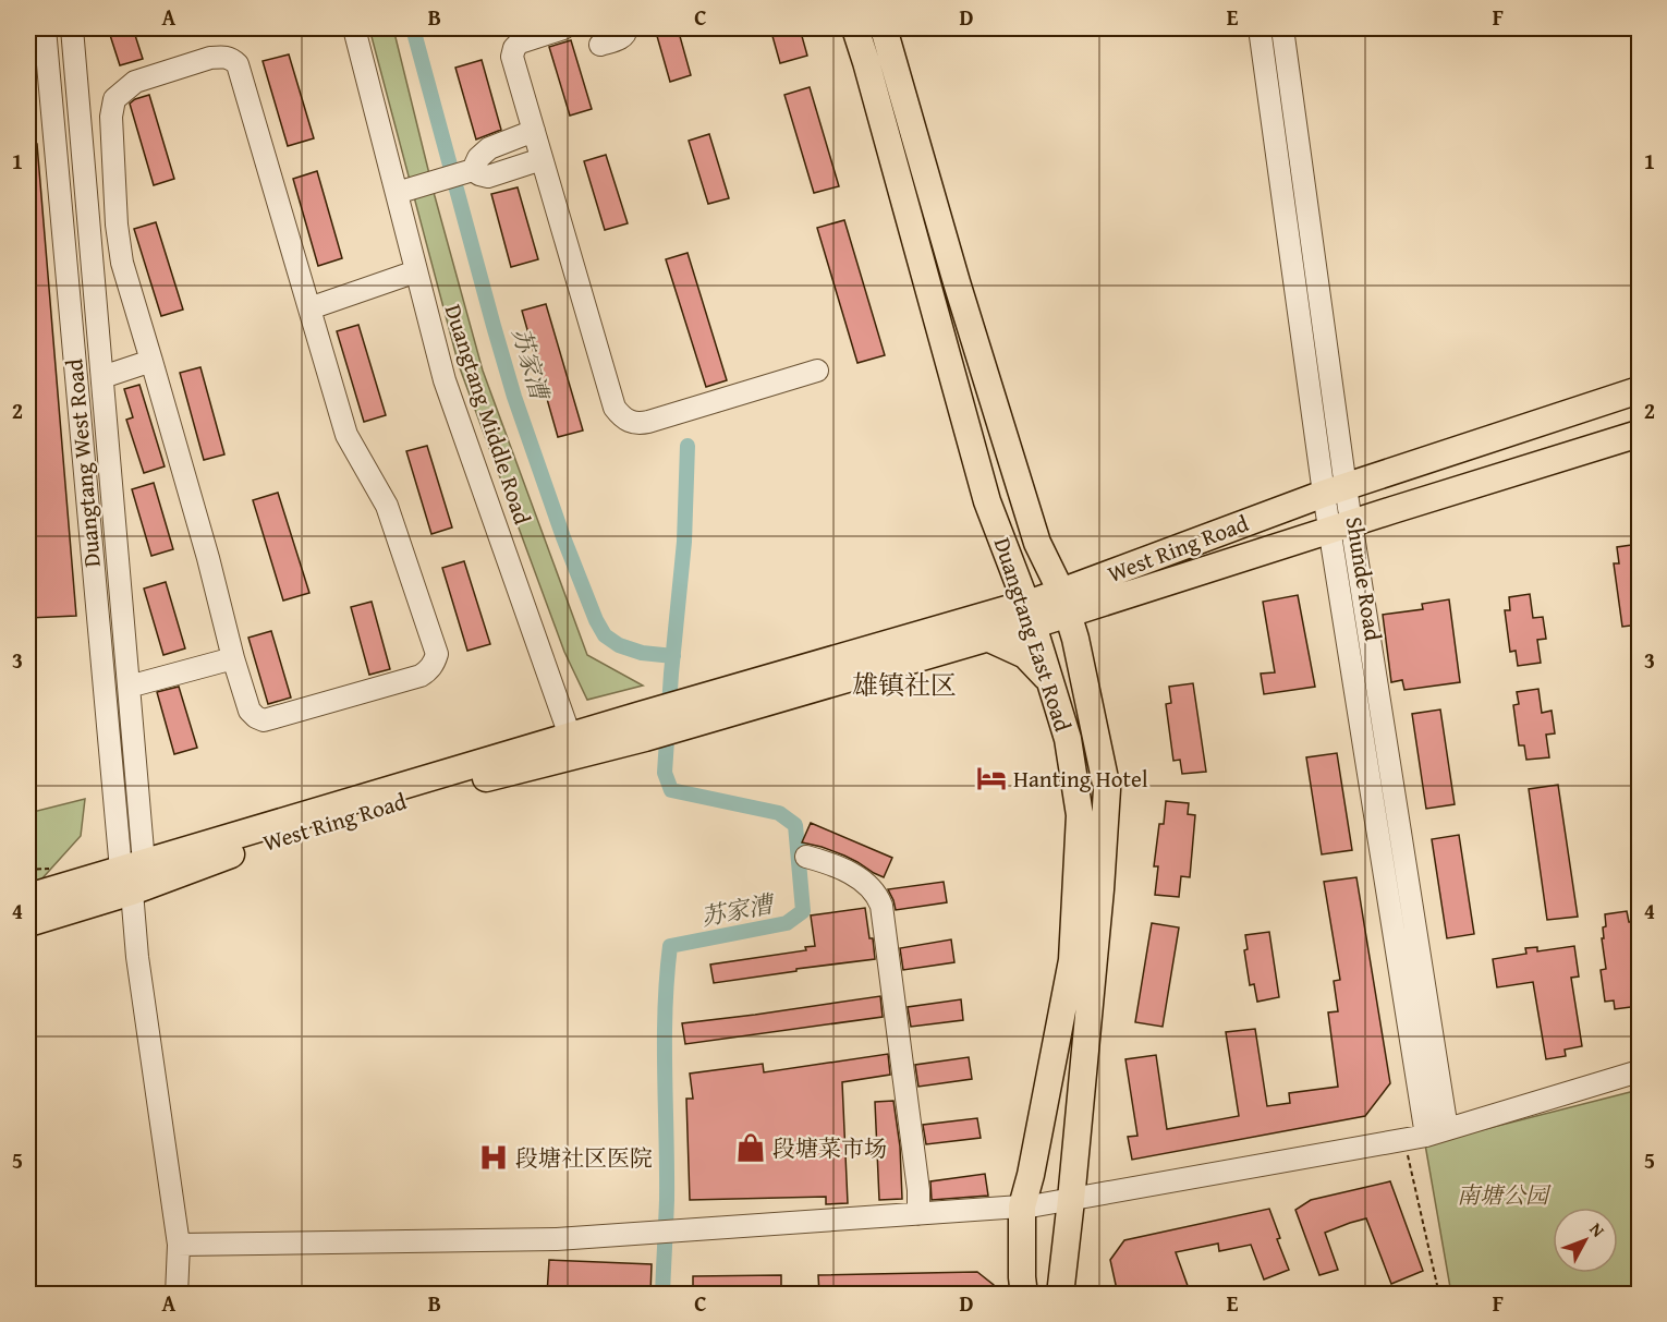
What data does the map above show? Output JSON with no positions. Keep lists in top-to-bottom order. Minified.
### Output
{"streets":{"main road":["West Ring Road","Duangtang East Road"],"street":["Duangtang Middle Road","Duangtang West Road","Shunde Road"]},"crossings":[["Duangtang Middle Road","West Ring Road"],["Duangtang West Road","West Ring Road"],["West Ring Road","Shunde Road"],["West Ring Road","Duangtang East Road"]],"districts":["雄镇社区"],"water":["苏家漕"],"parks":["南塘公园"],"places":{"hotel":["Hanting Hotel"],"shop":["段塘菜市场"],"hospital":["段塘社区医院"]},"north":"top right","grid":{"columns":["A","B","C","D","E","F"],"rows":["1","2","3","4","5"]}}
